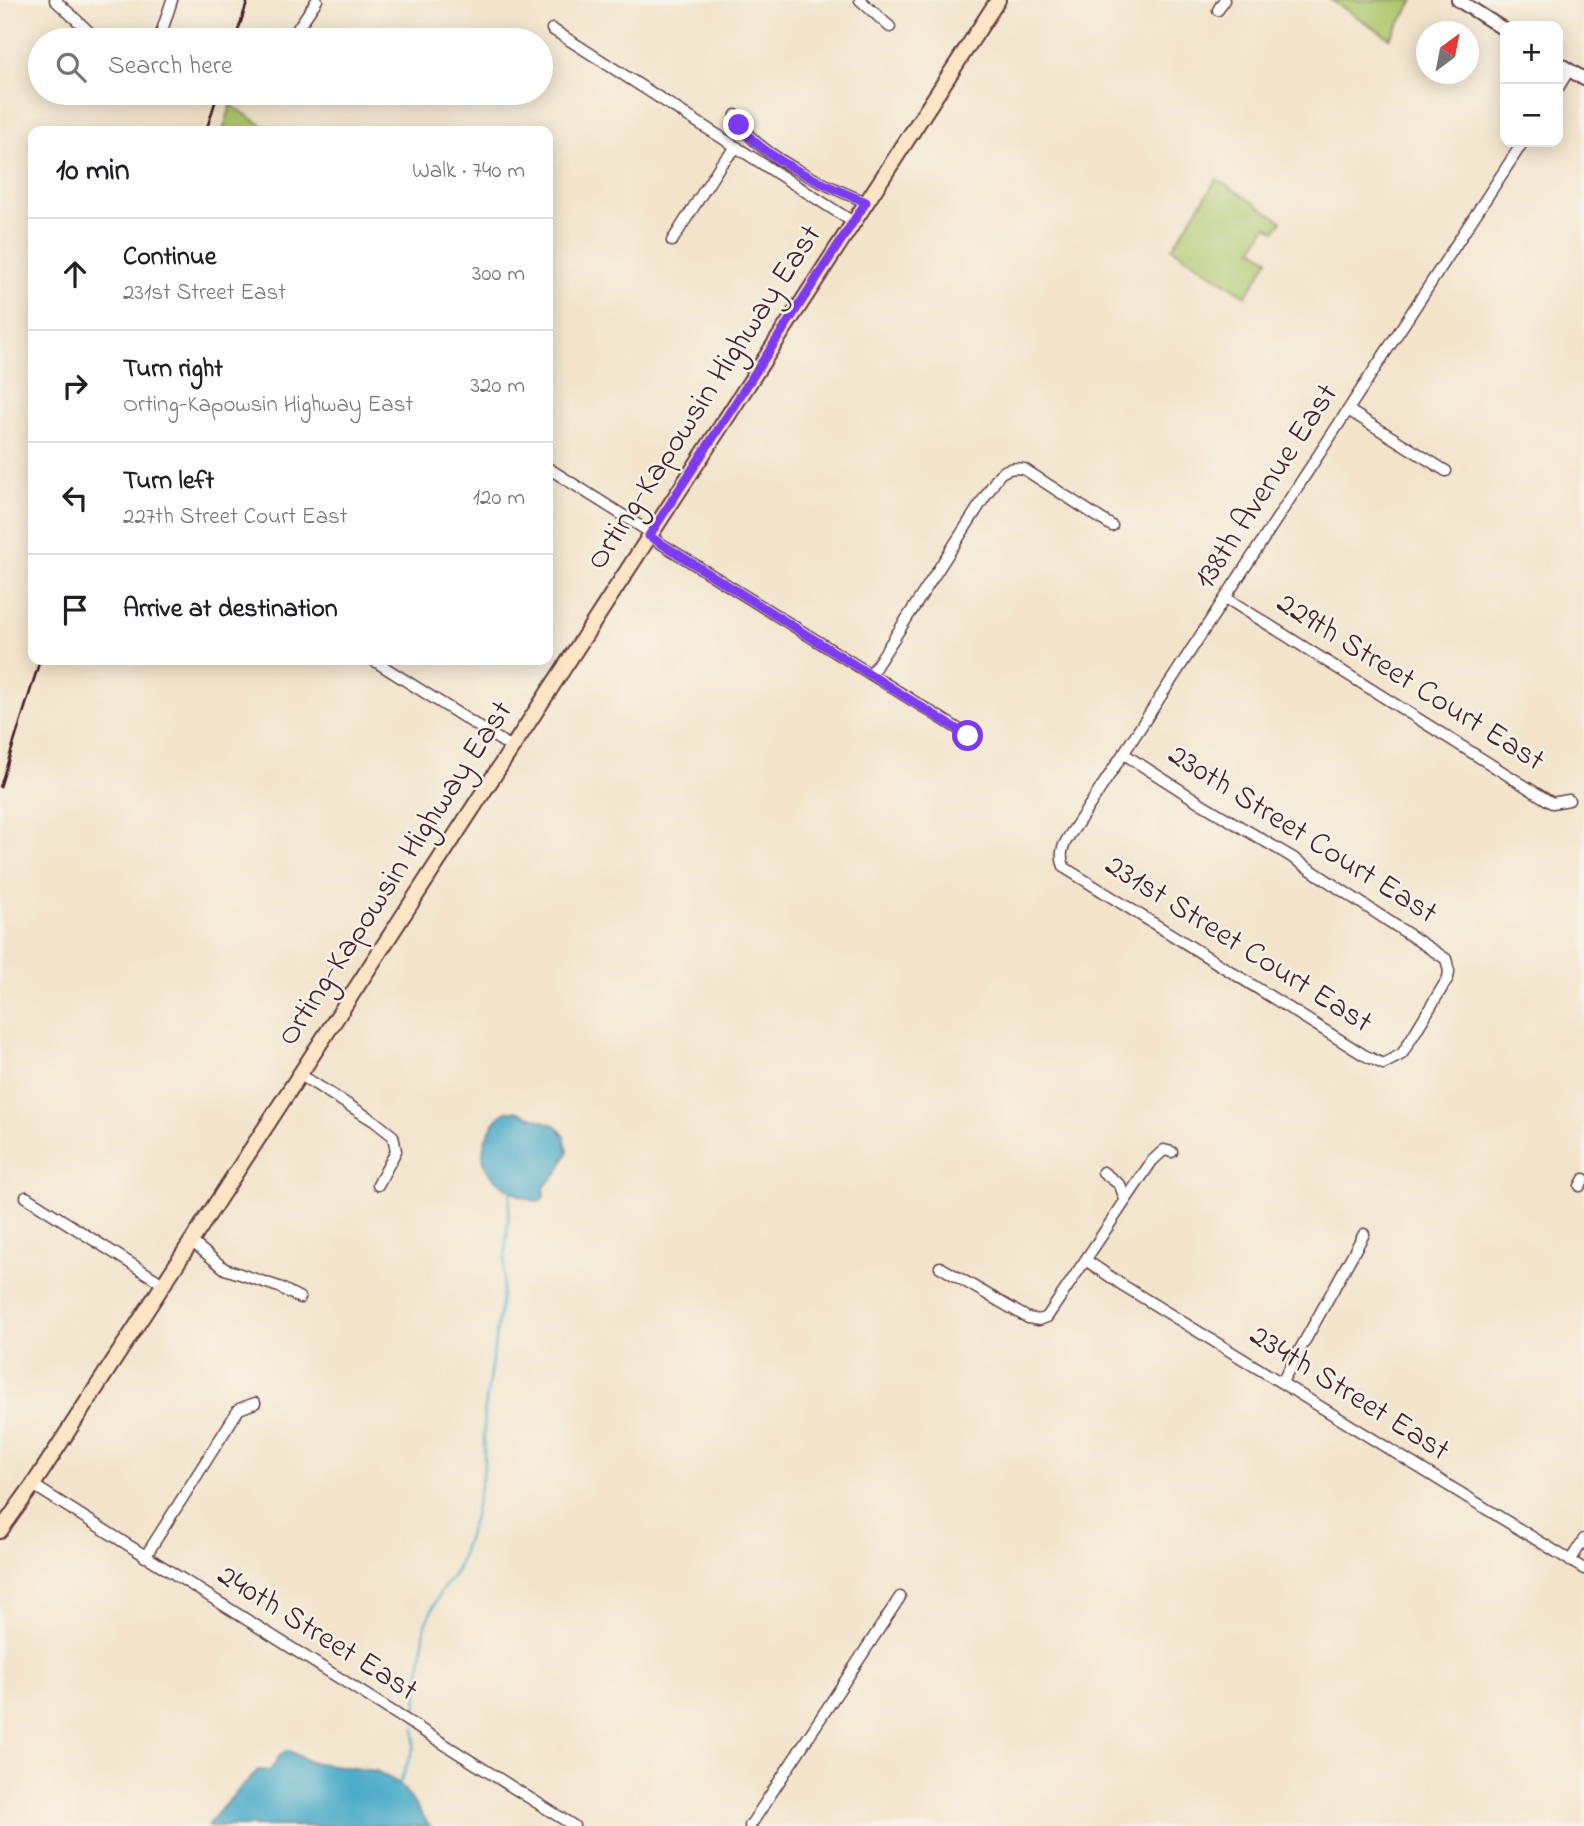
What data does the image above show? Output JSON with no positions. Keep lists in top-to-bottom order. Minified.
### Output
{"streets":{"main road":["Orting-Kapowsin Highway East"],"street":["138th Avenue East","229th Street Court East","230th Street Court East","231st Street Court East","234th Street East","240th Street East"]},"crossings":[["Orting-Kapowsin Highway East","240th Street East"],["138th Avenue East","229th Street Court East"],["138th Avenue East","230th Street Court East"],["138th Avenue East","231st Street Court East"],["230th Street Court East","231st Street Court East"]],"north":"top right","page":{"map_buttons":["+","−"],"search":"Search here","heading":["10 min","Walk · 740 m"],"list":[["Continue","231st Street East","300 m"],["Turn right","Orting-Kapowsin Highway East","320 m"],["Turn left","227th Street Court East","120 m"],"Arrive at destination"]}}
